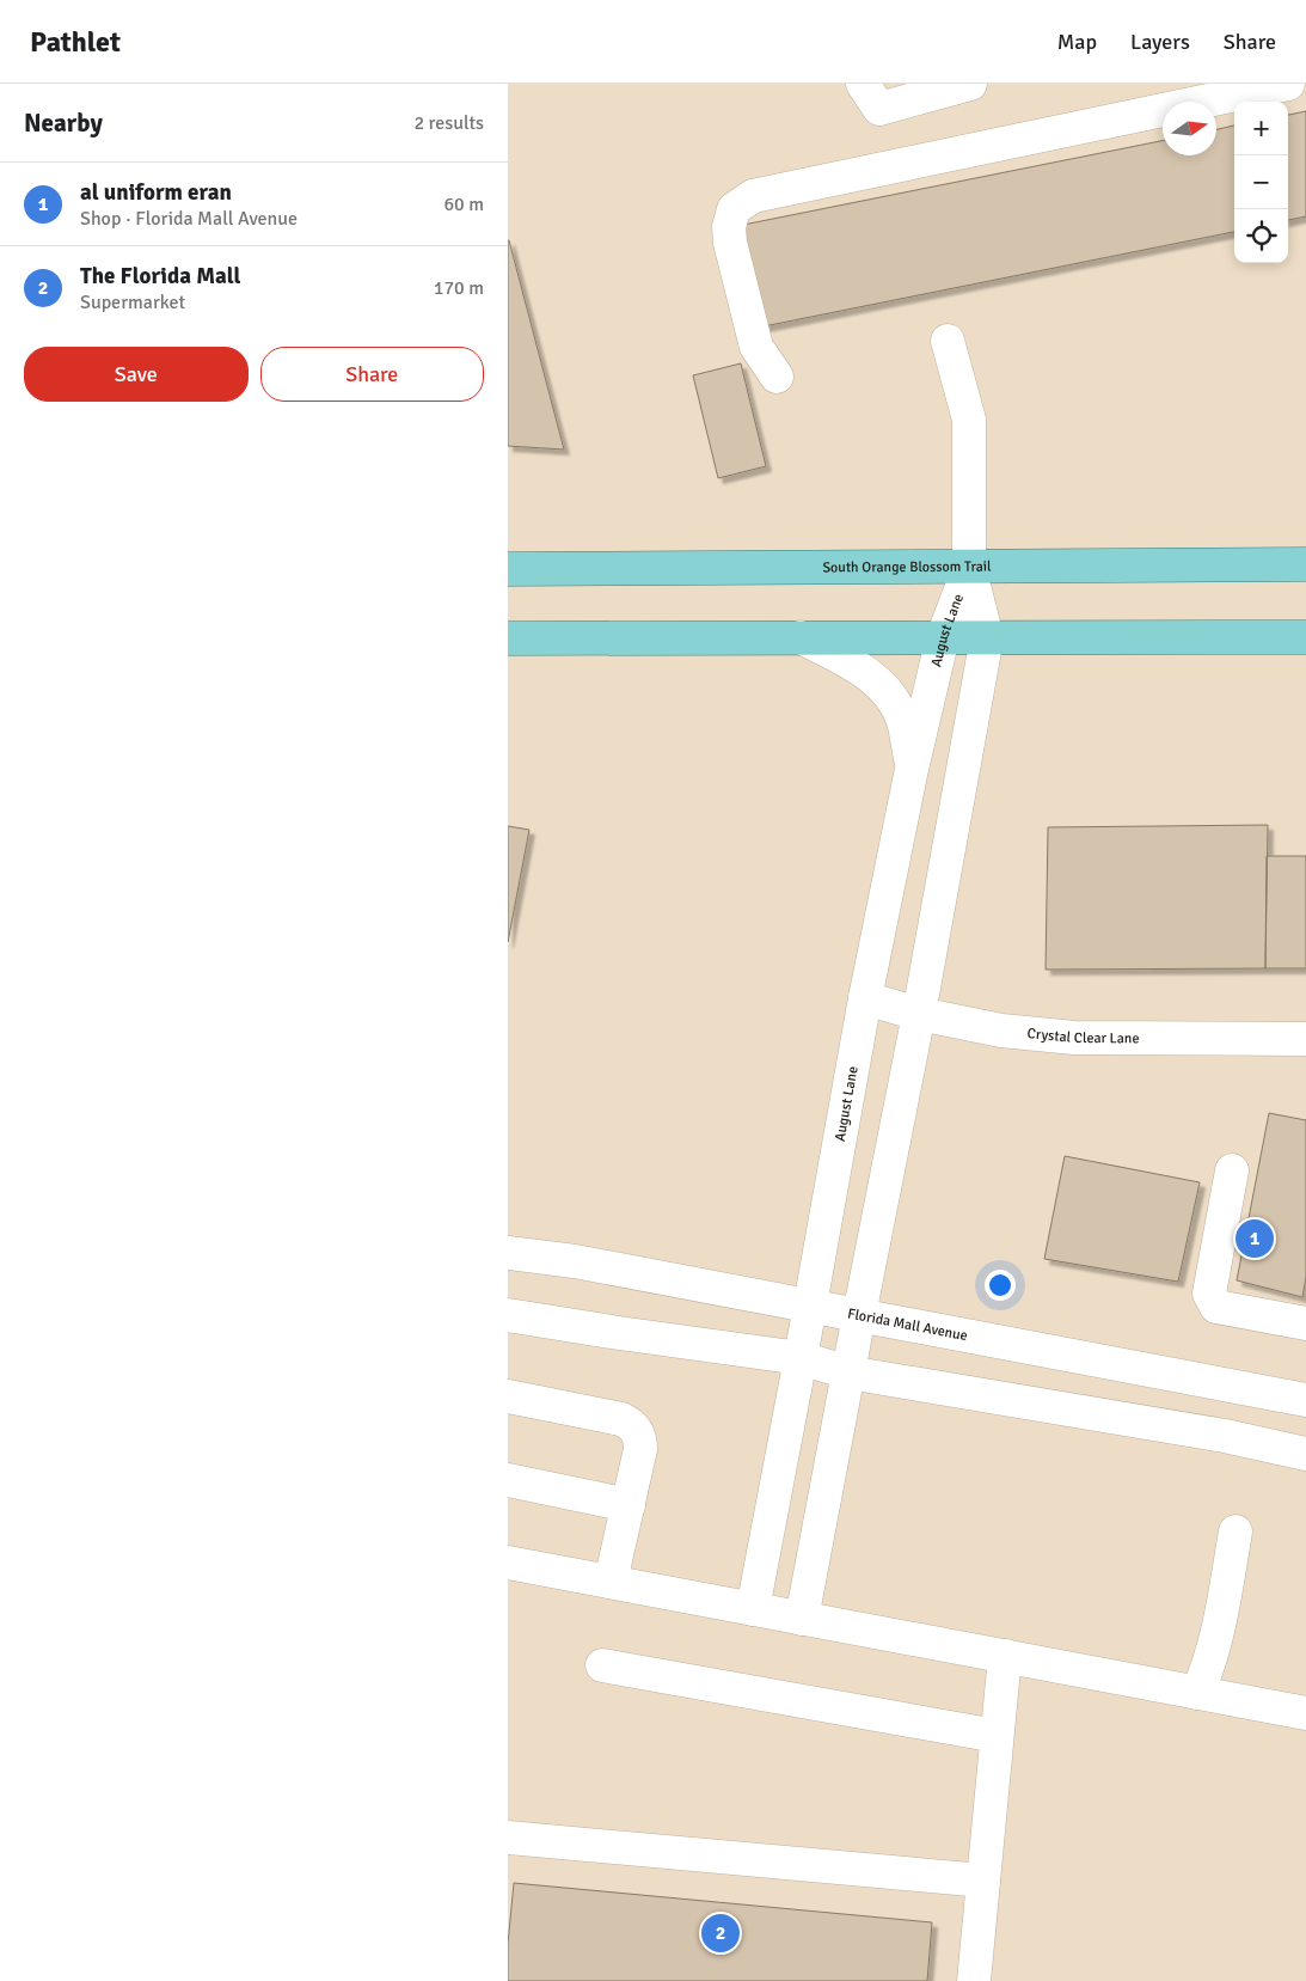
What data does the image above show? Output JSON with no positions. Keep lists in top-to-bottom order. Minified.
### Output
{"streets":{"main road":["South Orange Blossom Trail"],"street":["August Lane","Crystal Clear Lane","Florida Mall Avenue"]},"crossings":[["South Orange Blossom Trail","August Lane"],["August Lane","Crystal Clear Lane"],["August Lane","Florida Mall Avenue"]],"north":"right","page":{"header":"Pathlet","nav":["Map","Layers","Share"],"heading":["Nearby","2 results"],"map_buttons":["+","−"],"list":[{"mark":"1","name":"al uniform eran","note":"Shop · Florida Mall Avenue","value":"60 m"},{"mark":"2","name":"The Florida Mall","note":"Supermarket","value":"170 m"}],"buttons":["Save","Share"],"pins":["1","2"]}}
